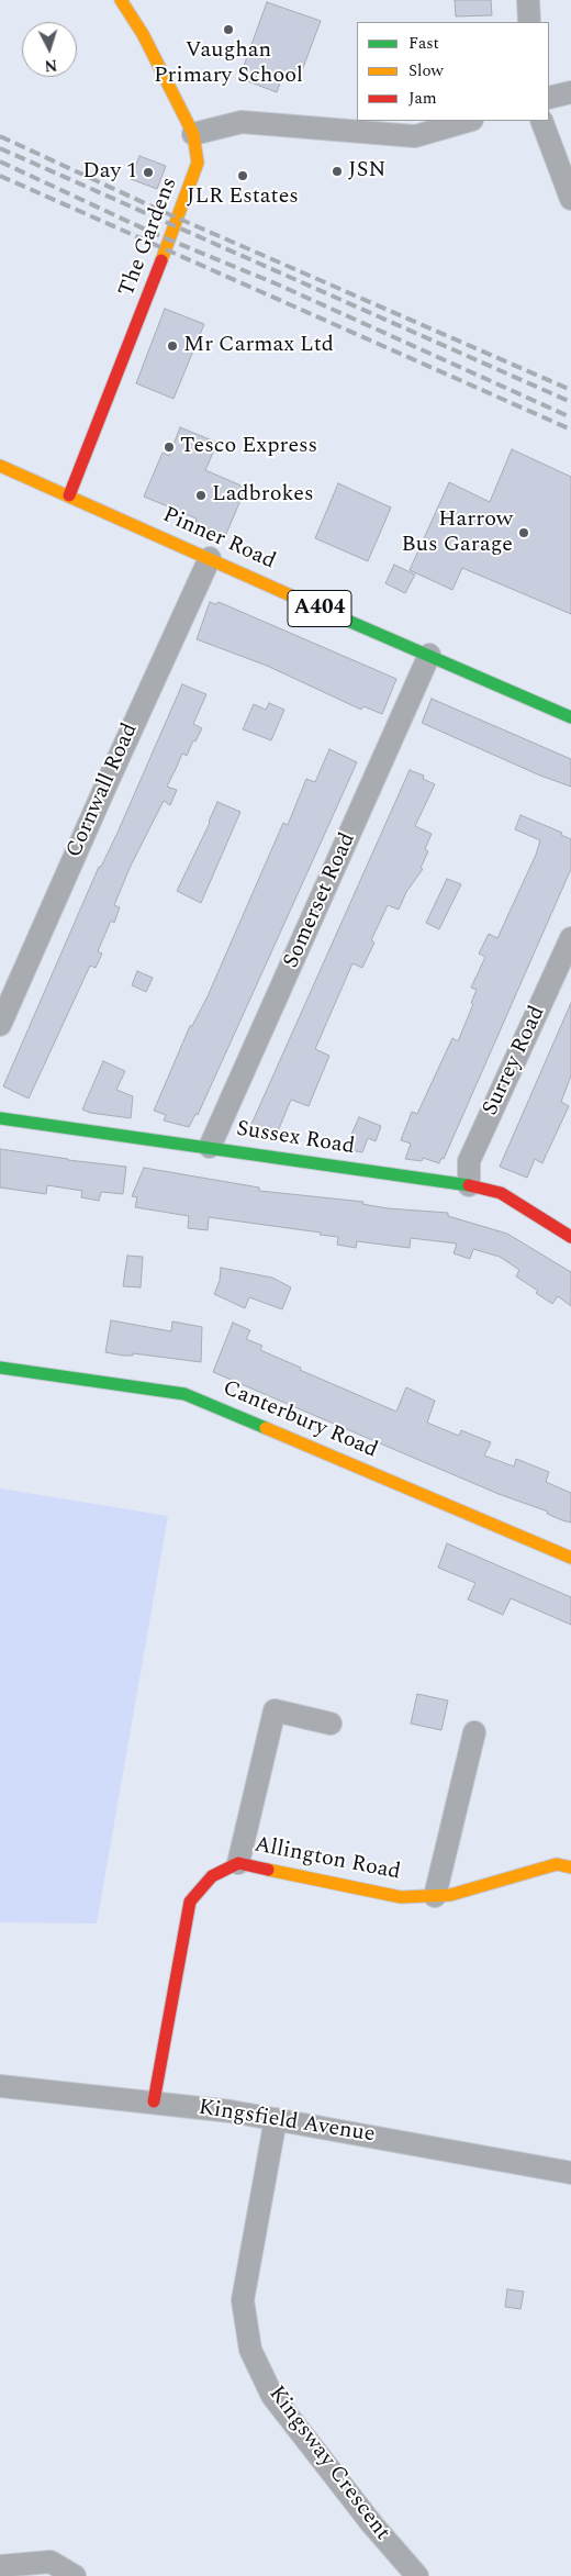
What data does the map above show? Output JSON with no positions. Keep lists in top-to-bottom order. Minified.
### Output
{"streets":{"street":["The Gardens","Pinner Road","A404","Cornwall Road","Somerset Road","Surrey Road","Sussex Road","Canterbury Road","Allington Road","Kingsfield Avenue","Kingsway Crescent"]},"crossings":[["The Gardens","Pinner Road"],["Pinner Road","Cornwall Road"],["Pinner Road","Somerset Road"],["Somerset Road","Sussex Road"],["Surrey Road","Sussex Road"],["Allington Road","Kingsfield Avenue"],["Kingsfield Avenue","Kingsway Crescent"]],"places":["Vaughan Primary School","JSN","Day 1","JLR Estates","Mr Carmax Ltd","Tesco Express","Ladbrokes","Harrow Bus Garage"],"legend":["Fast","Slow","Jam"],"north":"bottom"}
